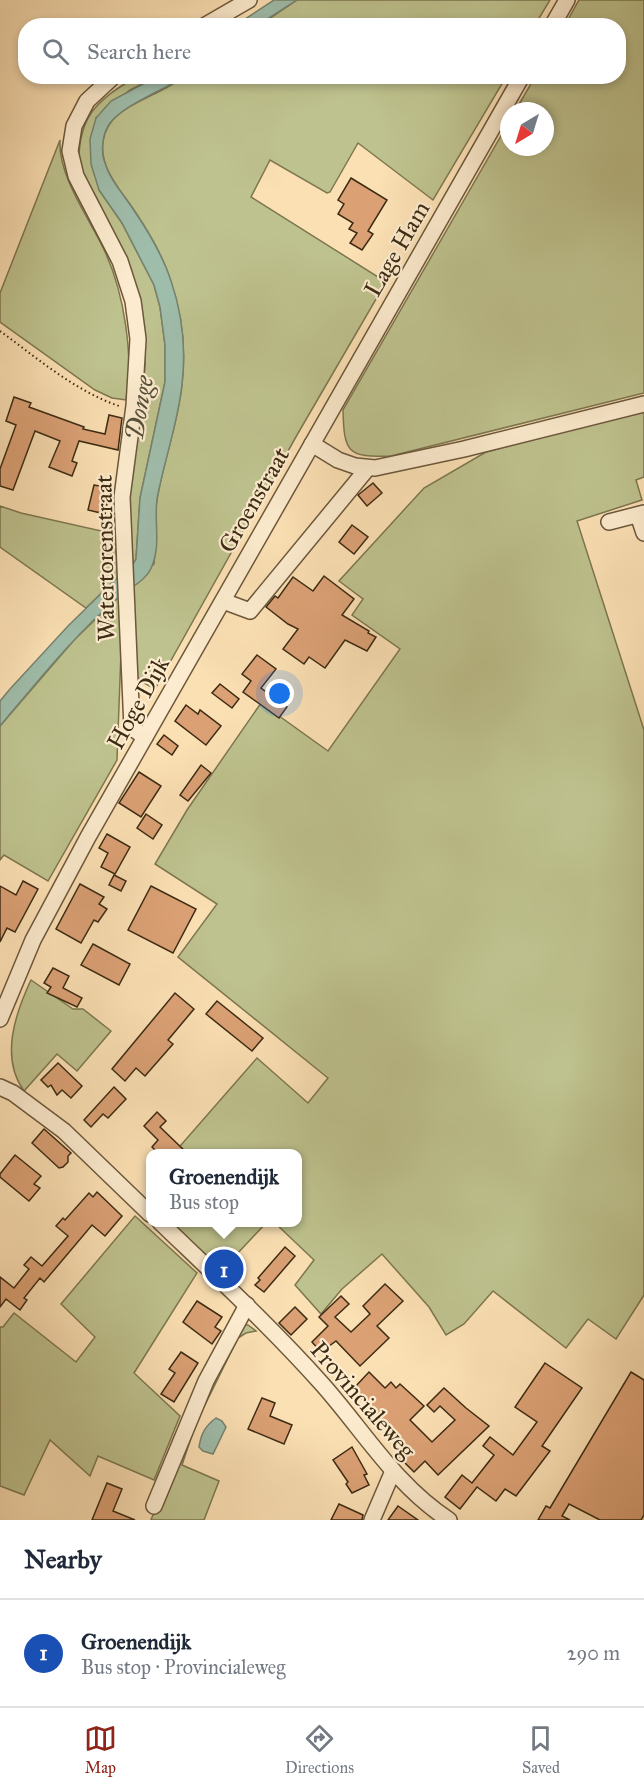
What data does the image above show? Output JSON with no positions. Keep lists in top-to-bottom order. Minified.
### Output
{"streets":{"street":["Lage Ham","Groenstraat","Watertorenstraat","Hoge Dijk","Provincialeweg"]},"crossings":[["Lage Ham","Groenstraat"],["Groenstraat","Hoge Dijk"],["Watertorenstraat","Hoge Dijk"]],"water":["Donge"],"north":"bottom left","page":{"search":"Search here","popup":["Groenendijk","Bus stop"],"pins":"1","heading":"Nearby","list":[{"mark":"1","name":"Groenendijk","note":"Bus stop · Provincialeweg","value":"290 m"}],"nav":["Map","Directions","Saved"]}}
